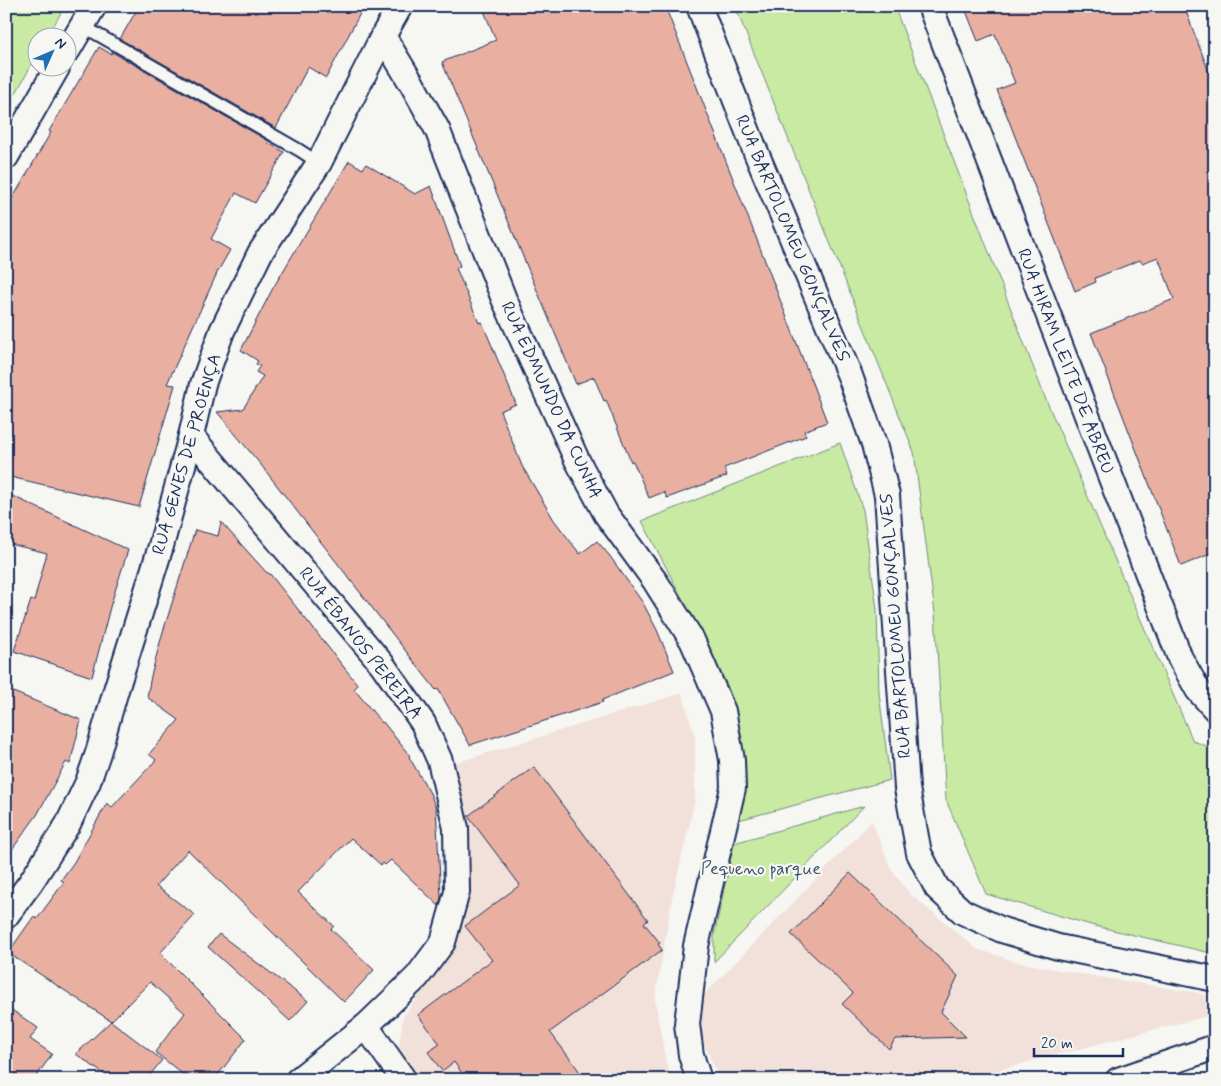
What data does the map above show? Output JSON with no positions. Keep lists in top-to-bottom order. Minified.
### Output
{"streets":{"street":["RUA BARTOLOMEU GONÇALVES","RUA HIRAM LEITE DE ABREU","RUA EDMUNDO DA CUNHA","RUA GENES DE PROENÇA","RUA ÉBANOS PEREIRA"]},"crossings":[["RUA EDMUNDO DA CUNHA","RUA GENES DE PROENÇA"],["RUA GENES DE PROENÇA","RUA ÉBANOS PEREIRA"]],"parks":["Pequeno parque"],"scale_bar":"20 m","north":"top right"}
